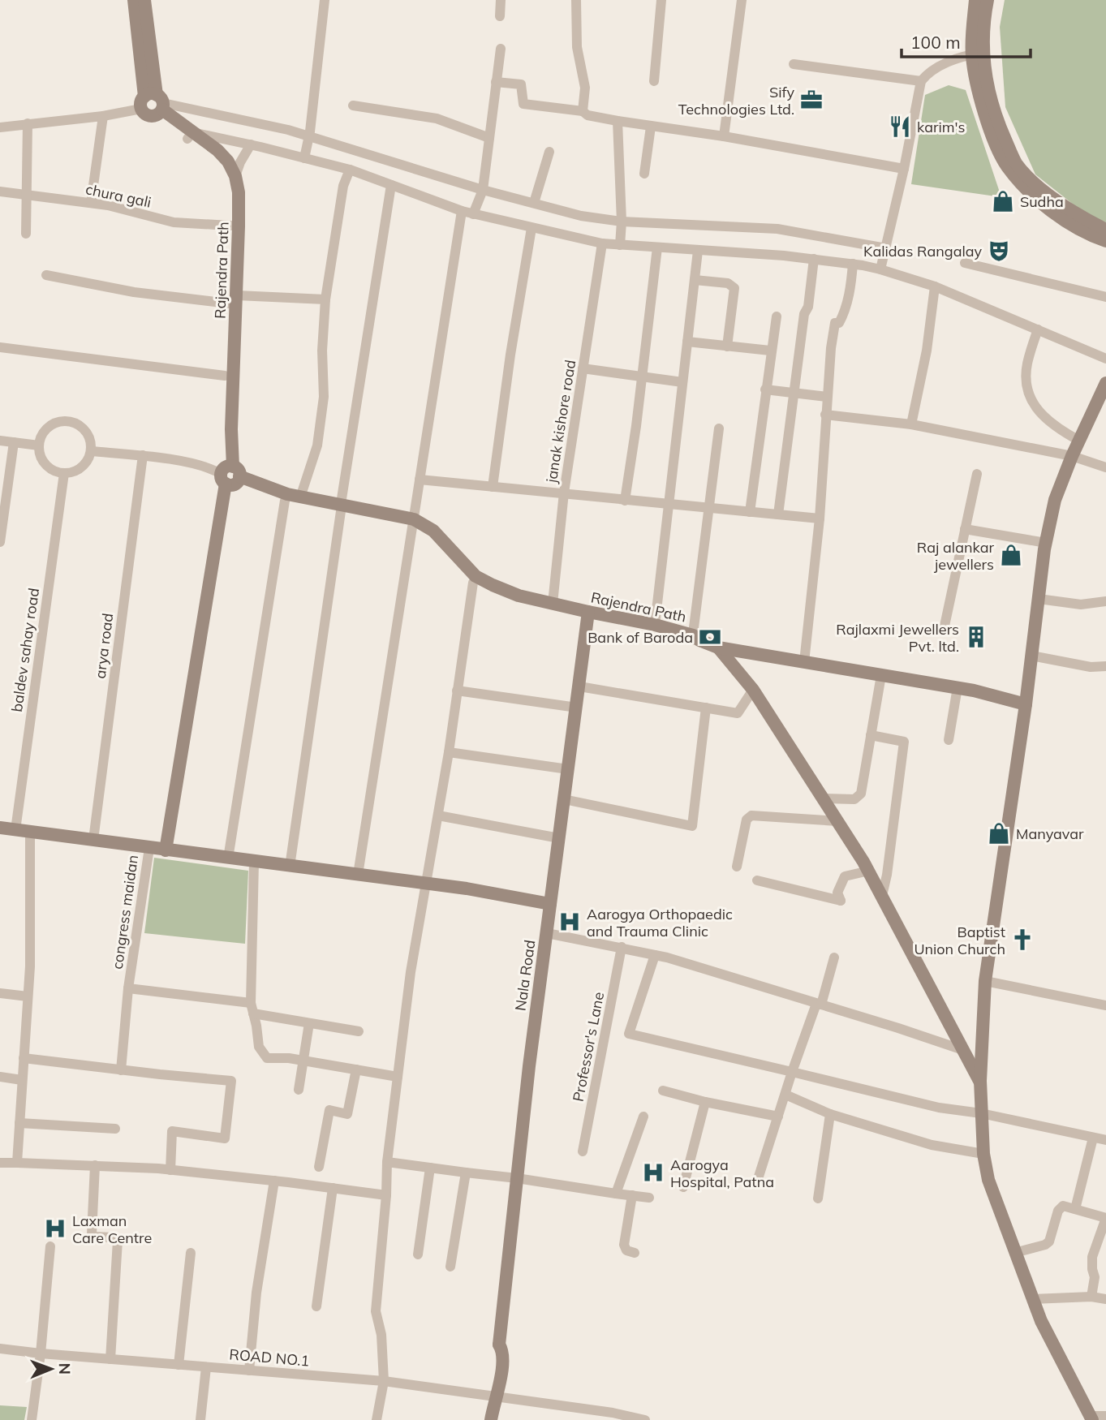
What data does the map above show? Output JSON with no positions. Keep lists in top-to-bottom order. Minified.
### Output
{"streets":{"main road":["Rajendra Path","Nala Road"],"street":["chura gali","janak kishore road","arya road","baldev sahay road","congress maidan","Professor's Lane","ROAD NO.1"]},"crossings":[["chura gali","Rajendra Path"],["Rajendra Path","janak kishore road"],["Rajendra Path","Nala Road"],["Nala Road","ROAD NO.1"]],"places":{"office":["Sify Technologies Ltd."],"restaurant":["karim's"],"shop":["Sudha","Raj alankar jewellers","Manyavar"],"theatre":["Kalidas Rangalay"],"bank":["Bank of Baroda"],"building":["Rajlaxmi Jewellers Pvt. ltd."],"hospital":["Aarogya Orthopaedic and Trauma Clinic","Aarogya Hospital, Patna","Laxman Care Centre"],"church":["Baptist Union Church"]},"scale_bar":"100 m","north":"right"}
